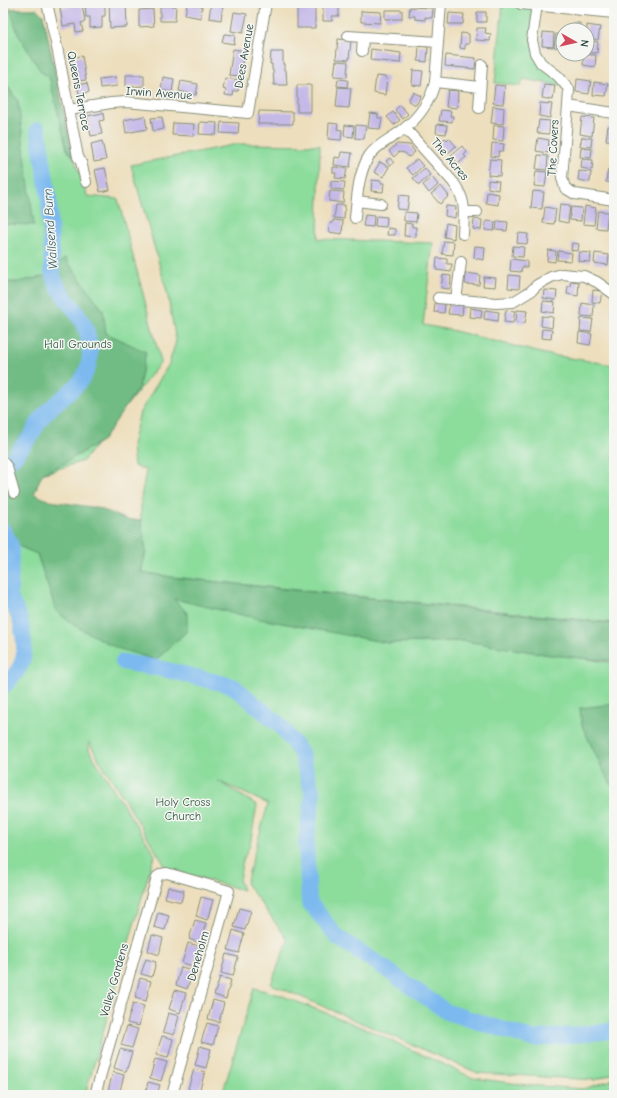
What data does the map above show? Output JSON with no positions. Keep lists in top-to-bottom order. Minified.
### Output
{"streets":{"street":["Dees Avenue","Queens Terrace","Irwin Avenue","The Covers","The Acres","Deneholm","Valley Gardens"]},"crossings":[["Dees Avenue","Irwin Avenue"],["Queens Terrace","Irwin Avenue"],["Deneholm","Valley Gardens"]],"water":["Wallsend Burn"],"parks":["Hall Grounds","Holy Cross Church"],"north":"right"}
